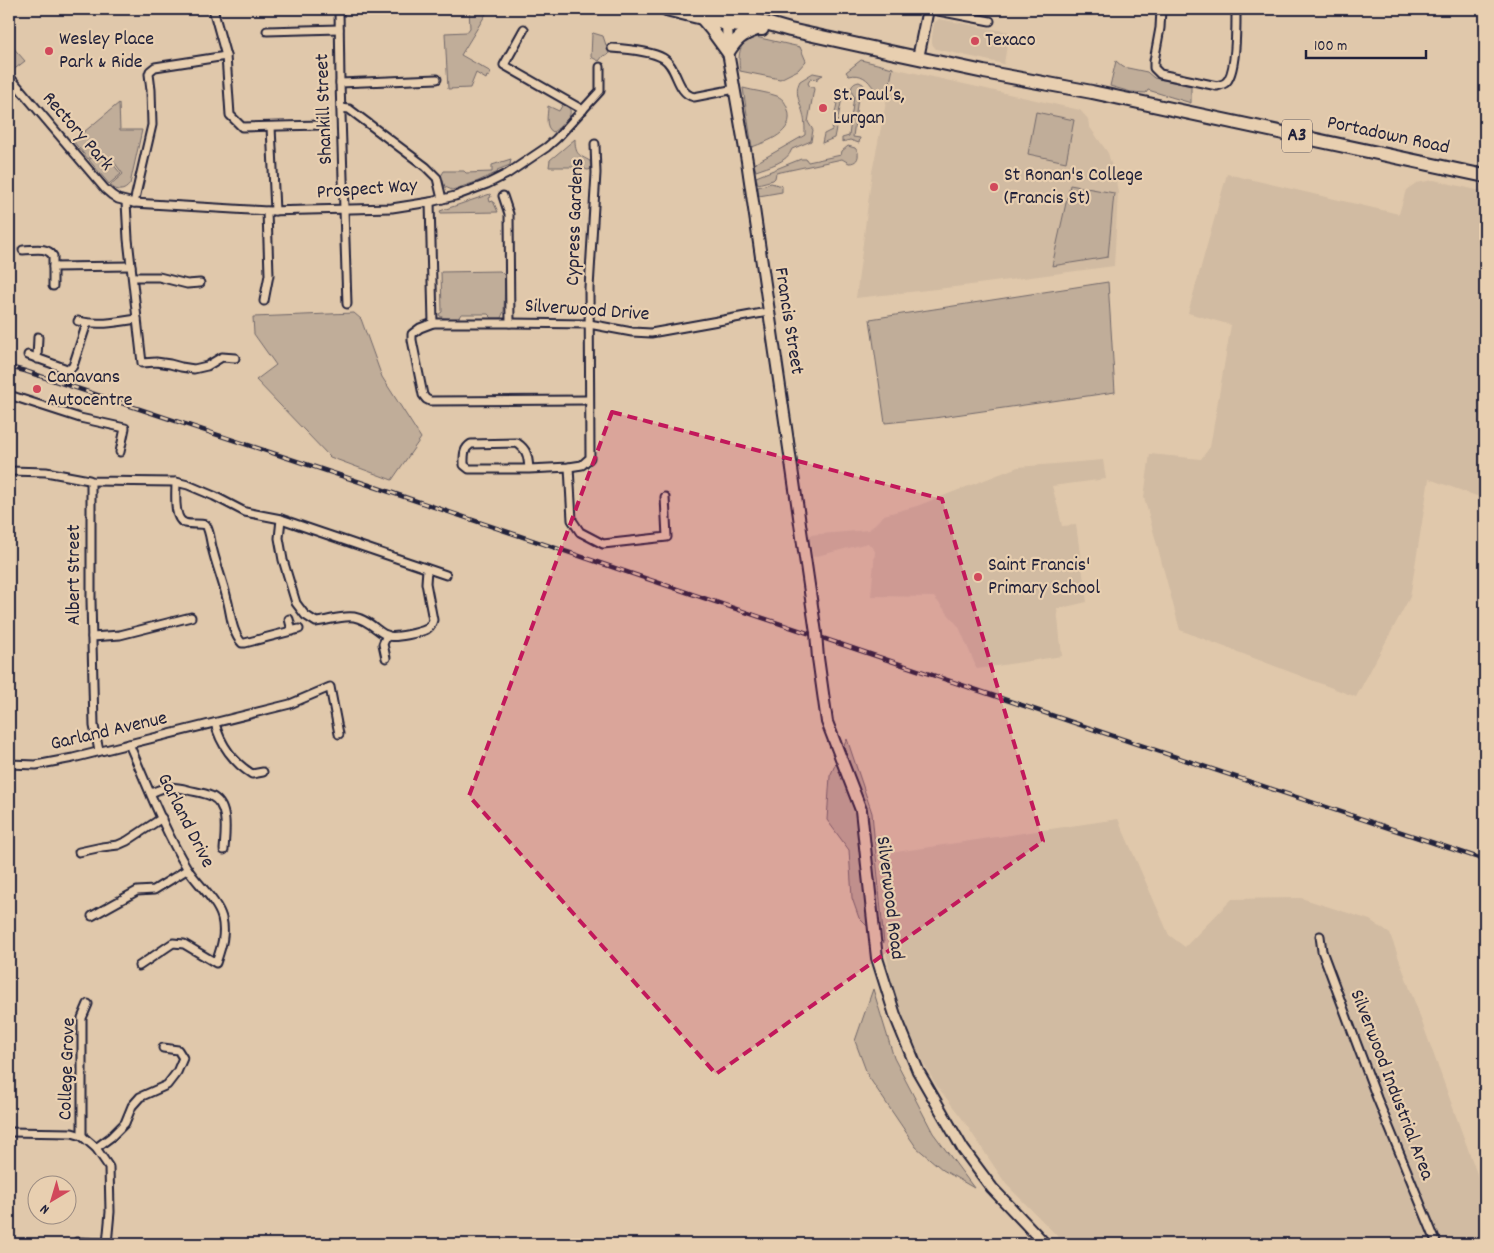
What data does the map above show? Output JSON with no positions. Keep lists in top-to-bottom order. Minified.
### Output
{"streets":{"highway":["A3","Portadown Road"],"main road":["Francis Street","Silverwood Road"],"street":["Shankill Street","Rectory Park","Prospect Way","Cypress Gardens","Silverwood Drive","Albert Street","Garland Avenue","Garland Drive","College Grove","Silverwood Industrial Area"]},"crossings":[["Shankill Street","Prospect Way"],["Rectory Park","Prospect Way"],["A3","Portadown Road"],["A3","Francis Street"],["Cypress Gardens","Silverwood Drive"],["Silverwood Drive","Francis Street"],["Francis Street","Silverwood Road"],["Albert Street","Garland Avenue"],["Garland Avenue","Garland Drive"]],"places":["Texaco","Wesley Place Park & Ride","St. Paul’s, Lurgan","St Ronan's College (Francis St)","Canavans Autocentre","Saint Francis' Primary School"],"scale_bar":"100 m","north":"bottom left"}
